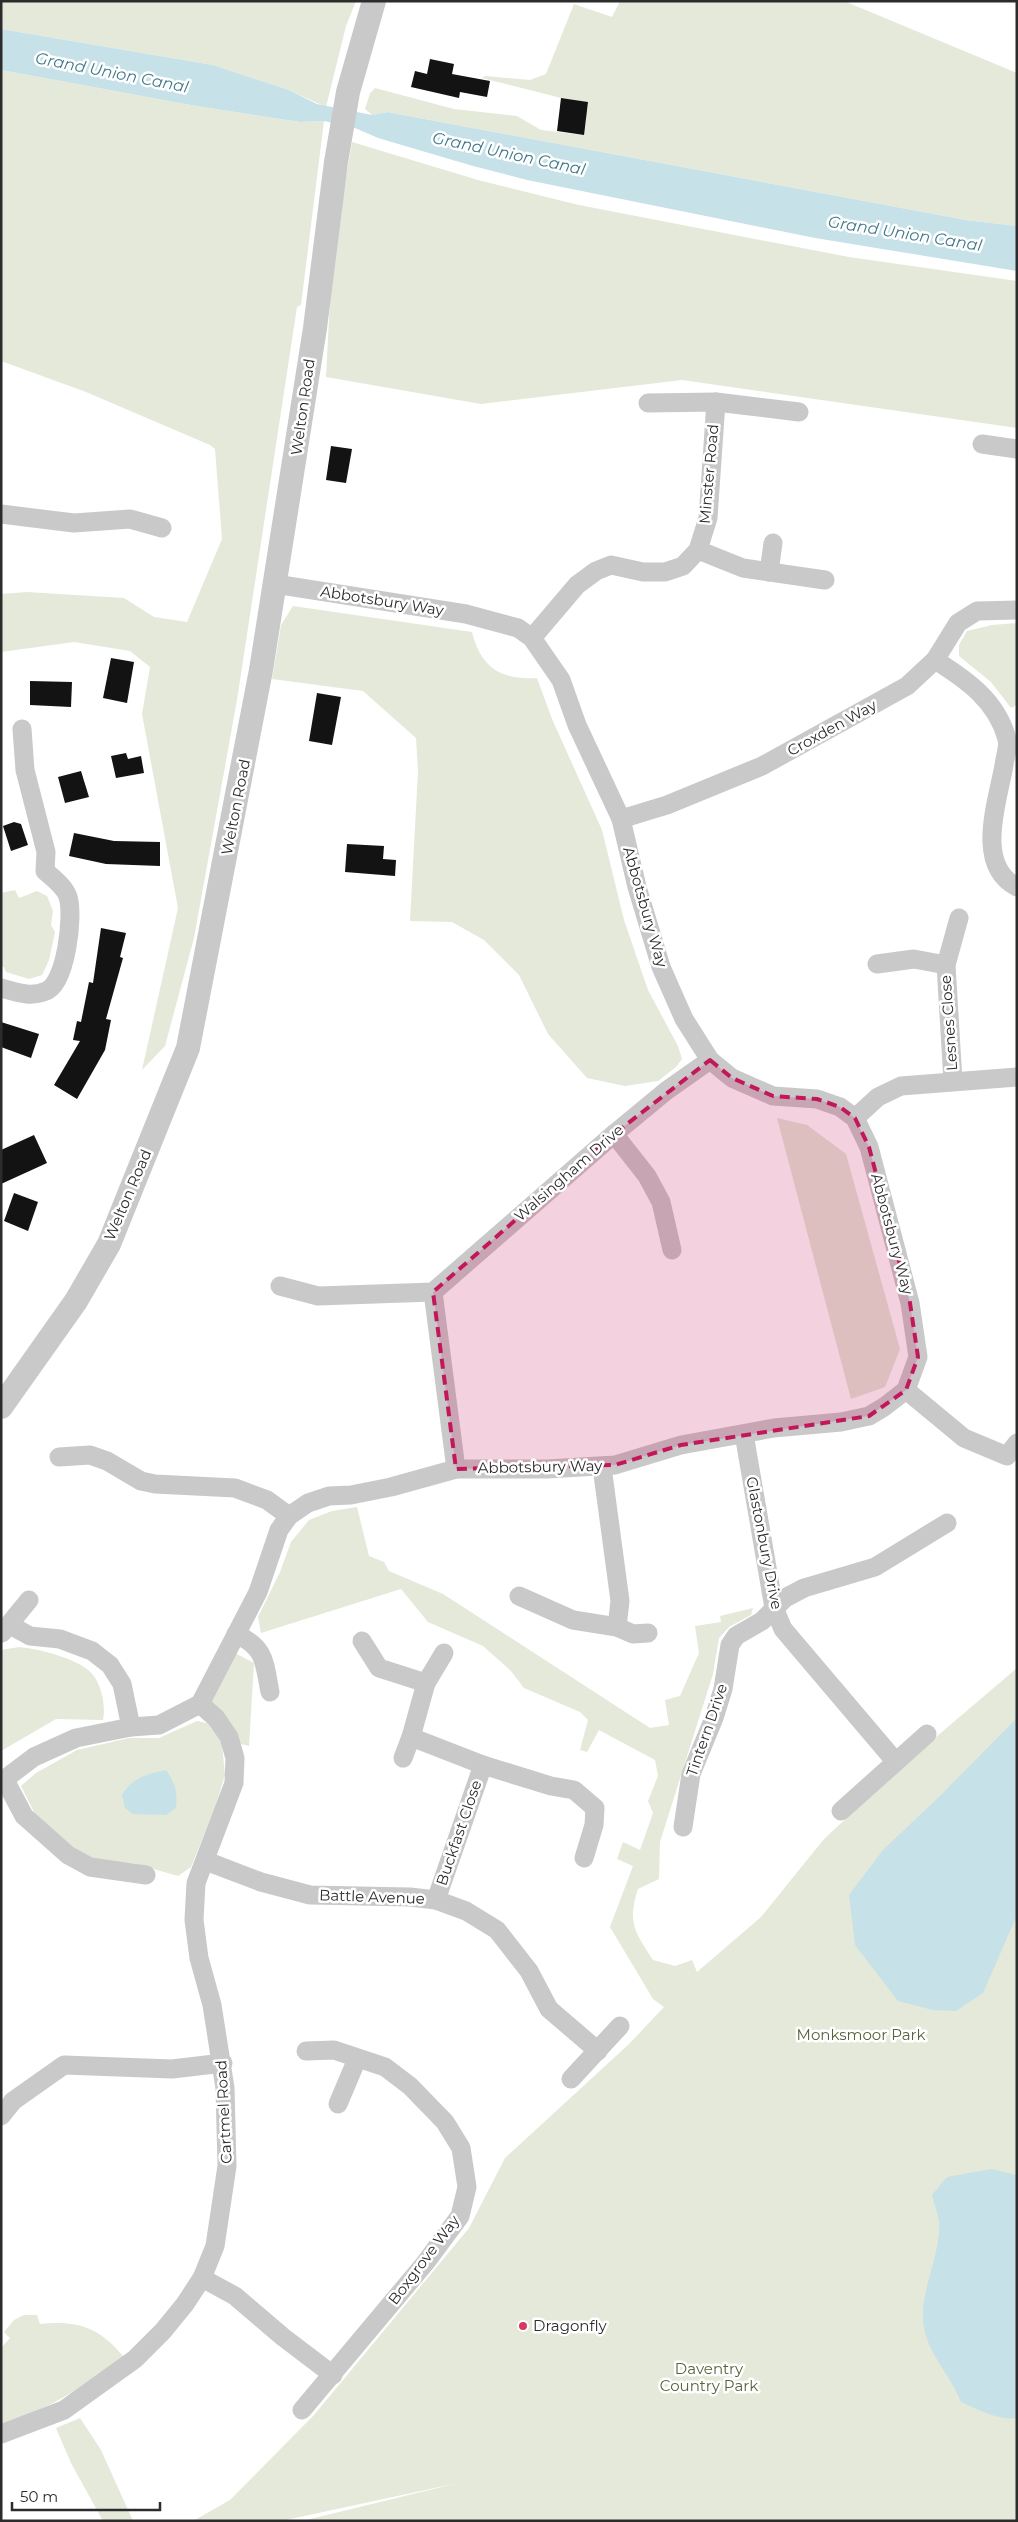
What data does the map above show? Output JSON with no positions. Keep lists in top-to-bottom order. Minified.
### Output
{"streets":{"street":["Welton Road","Minster Road","Abbotsbury Way","Croxden Way","Lesnes Close","Walsingham Drive","Glastonbury Drive","Tintern Drive","Buckfast Close","Battle Avenue","Cartmel Road","Boxgrove Way"]},"crossings":[["Welton Road","Abbotsbury Way"],["Minster Road","Abbotsbury Way"],["Abbotsbury Way","Croxden Way"],["Abbotsbury Way","Walsingham Drive"],["Abbotsbury Way","Glastonbury Drive"],["Abbotsbury Way","Cartmel Road"],["Glastonbury Drive","Tintern Drive"],["Buckfast Close","Battle Avenue"],["Battle Avenue","Cartmel Road"]],"water":["Grand Union Canal"],"parks":["Monksmoor Park","Daventry Country Park"],"places":["Dragonfly"],"scale_bar":"50 m"}
